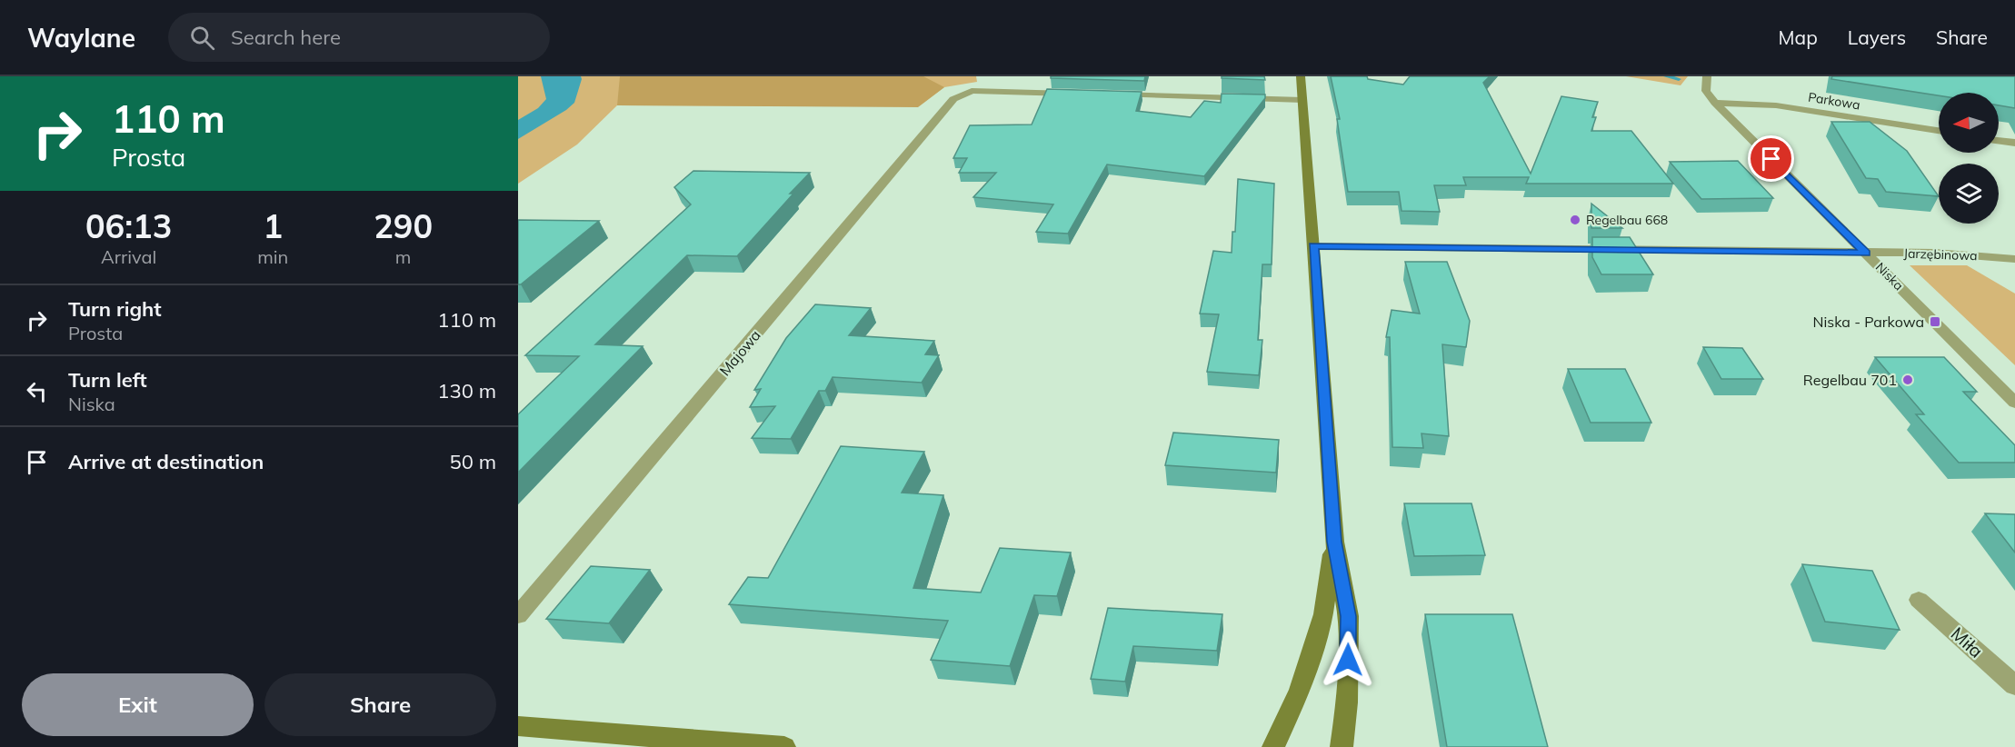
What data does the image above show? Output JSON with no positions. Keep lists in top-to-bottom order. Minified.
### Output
{"streets":{"street":["Parkowa","Jarzębinowa","Niska","Majowa","Miła"]},"crossings":[["Parkowa","Niska"],["Jarzębinowa","Niska"]],"places":{"other":["Regelbau 668","Regelbau 701"],"transit":["Niska - Parkowa"]},"north":"left","page":{"header":"Waylane","search":"Search here","nav":["Map","Layers","Share"],"turn":["110 m","Prosta"],"eta":["06:13","Arrival","1","min","290","m"],"list":[{"name":"Turn right","note":"Prosta","value":"110 m"},{"name":"Turn left","note":"Niska","value":"130 m"},{"name":"Arrive at destination","value":"50 m"}],"buttons":["Exit","Share"]}}
